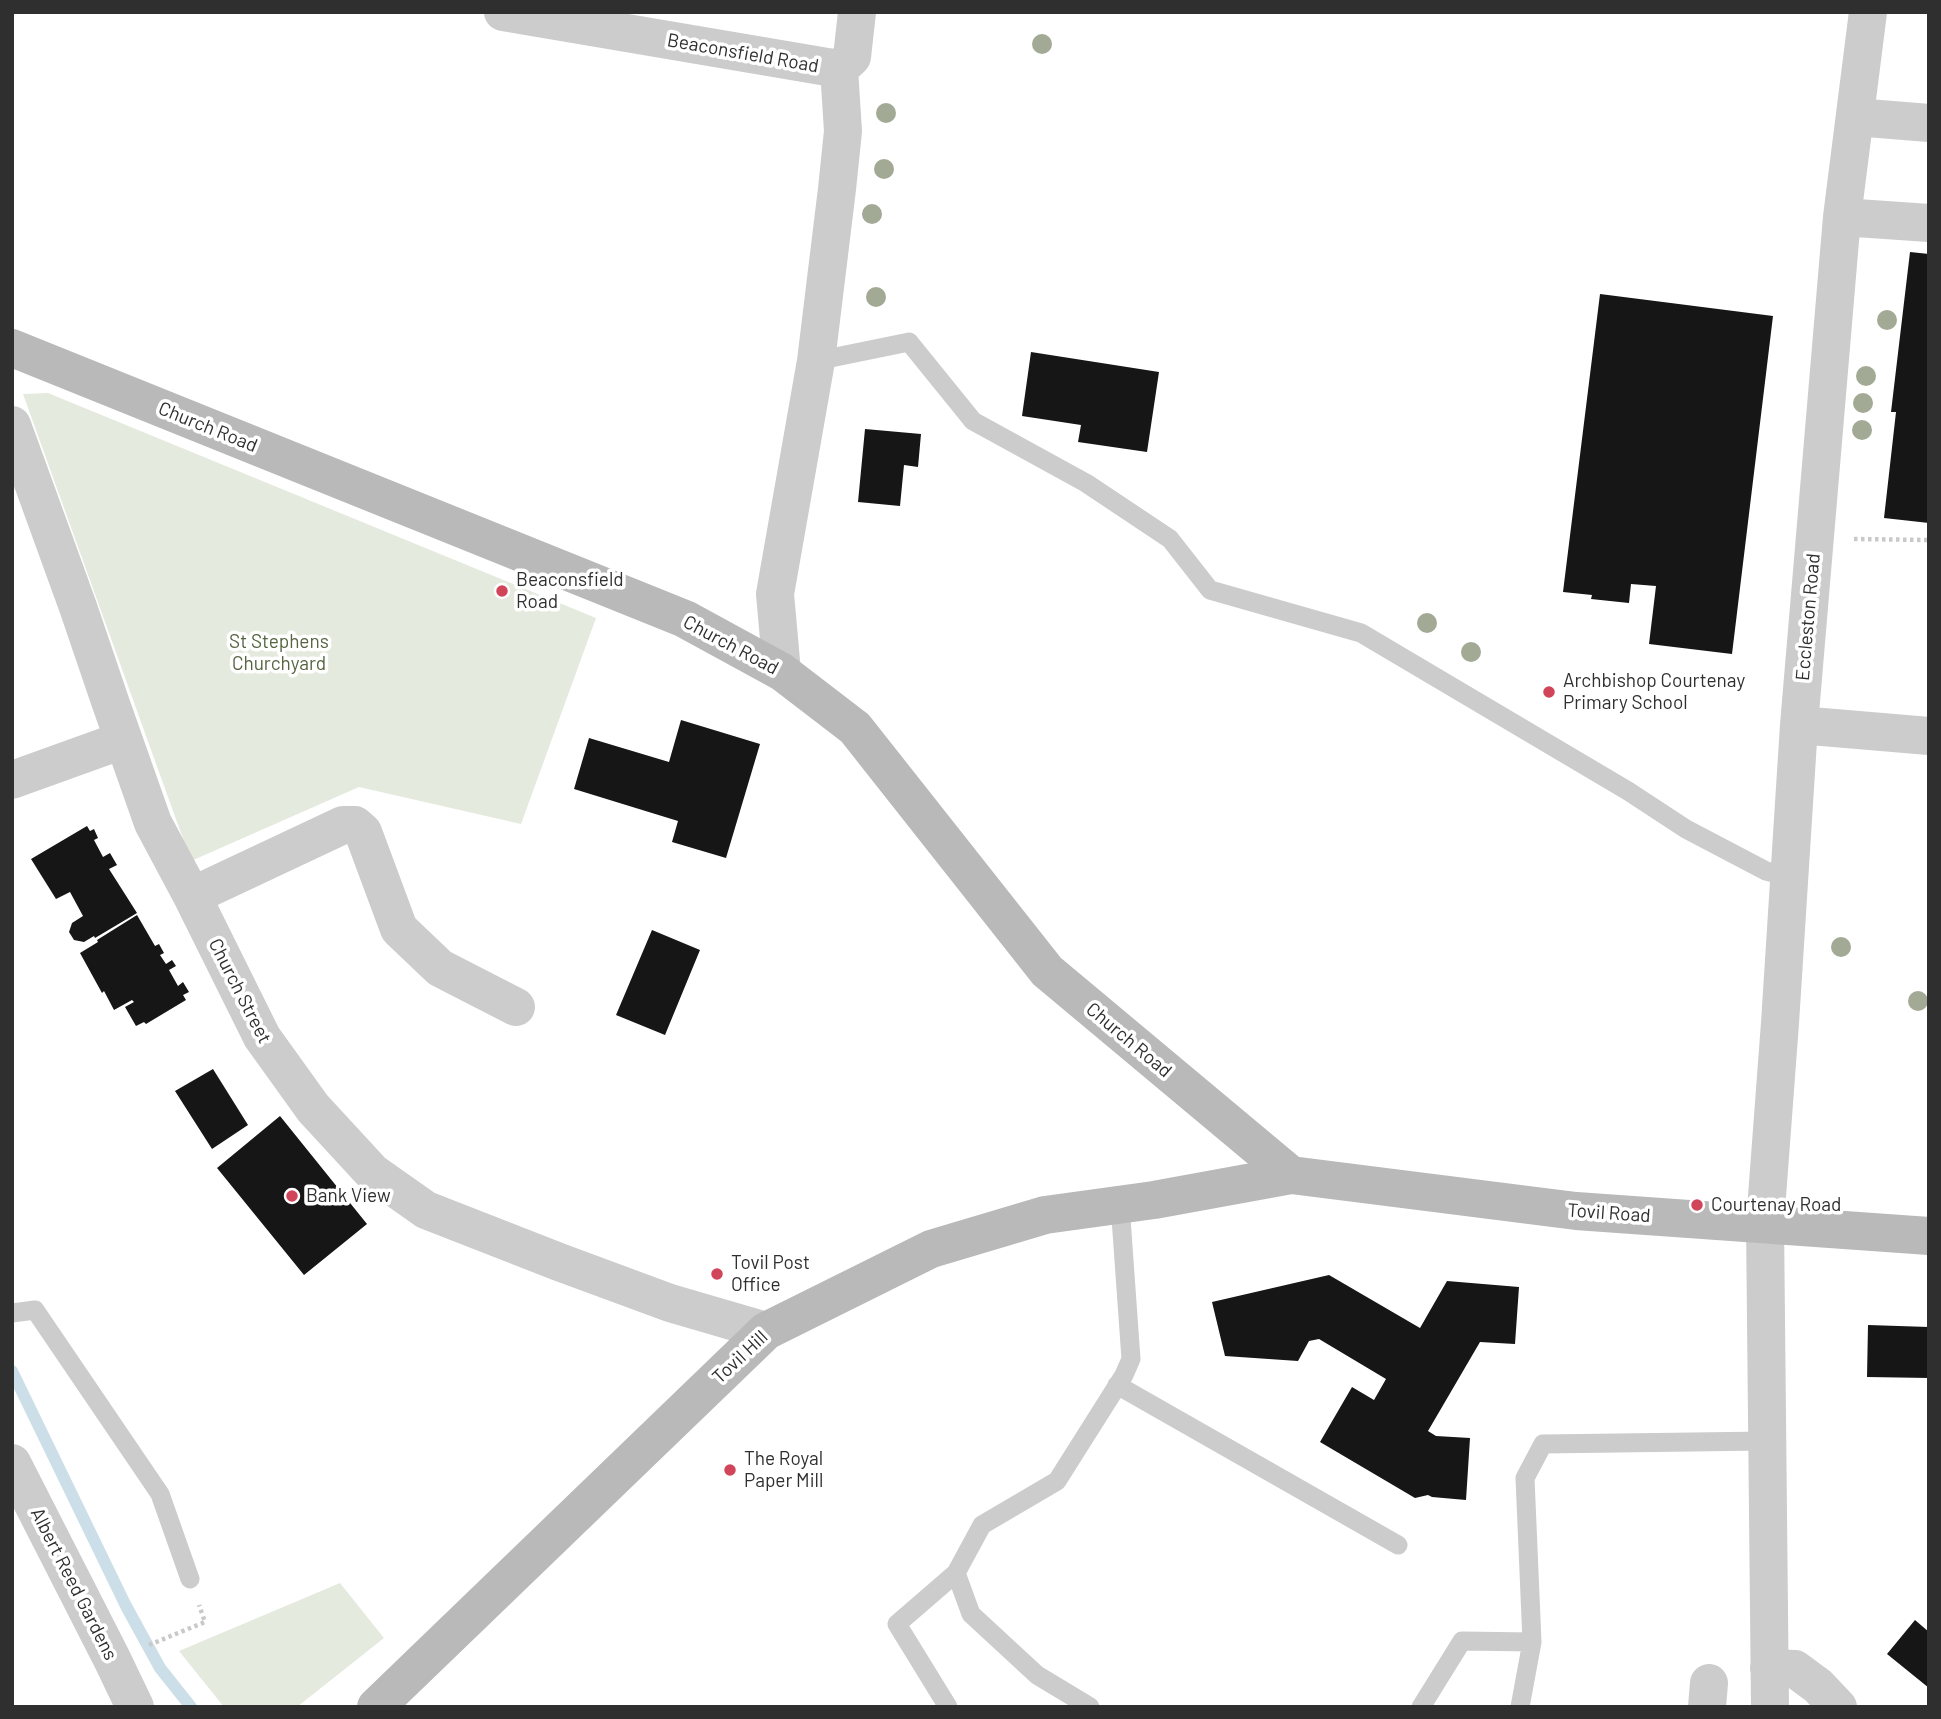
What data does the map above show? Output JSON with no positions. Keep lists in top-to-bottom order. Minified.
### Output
{"streets":{"main road":["Church Road","Tovil Road","Tovil Hill"],"street":["Beaconsfield Road","Eccleston Road","Church Street","Albert Reed Gardens"]},"crossings":[["Beaconsfield Road","Church Road"],["Church Road","Tovil Road"],["Church Road","Tovil Hill"],["Eccleston Road","Tovil Road"],["Church Street","Tovil Hill"],["Tovil Road","Tovil Hill"]],"parks":["St Stephens Churchyard"],"places":["Beaconsfield Road","Archbishop Courtenay Primary School","Bank View","Courtenay Road","Tovil Post Office","The Royal Paper Mill"]}
